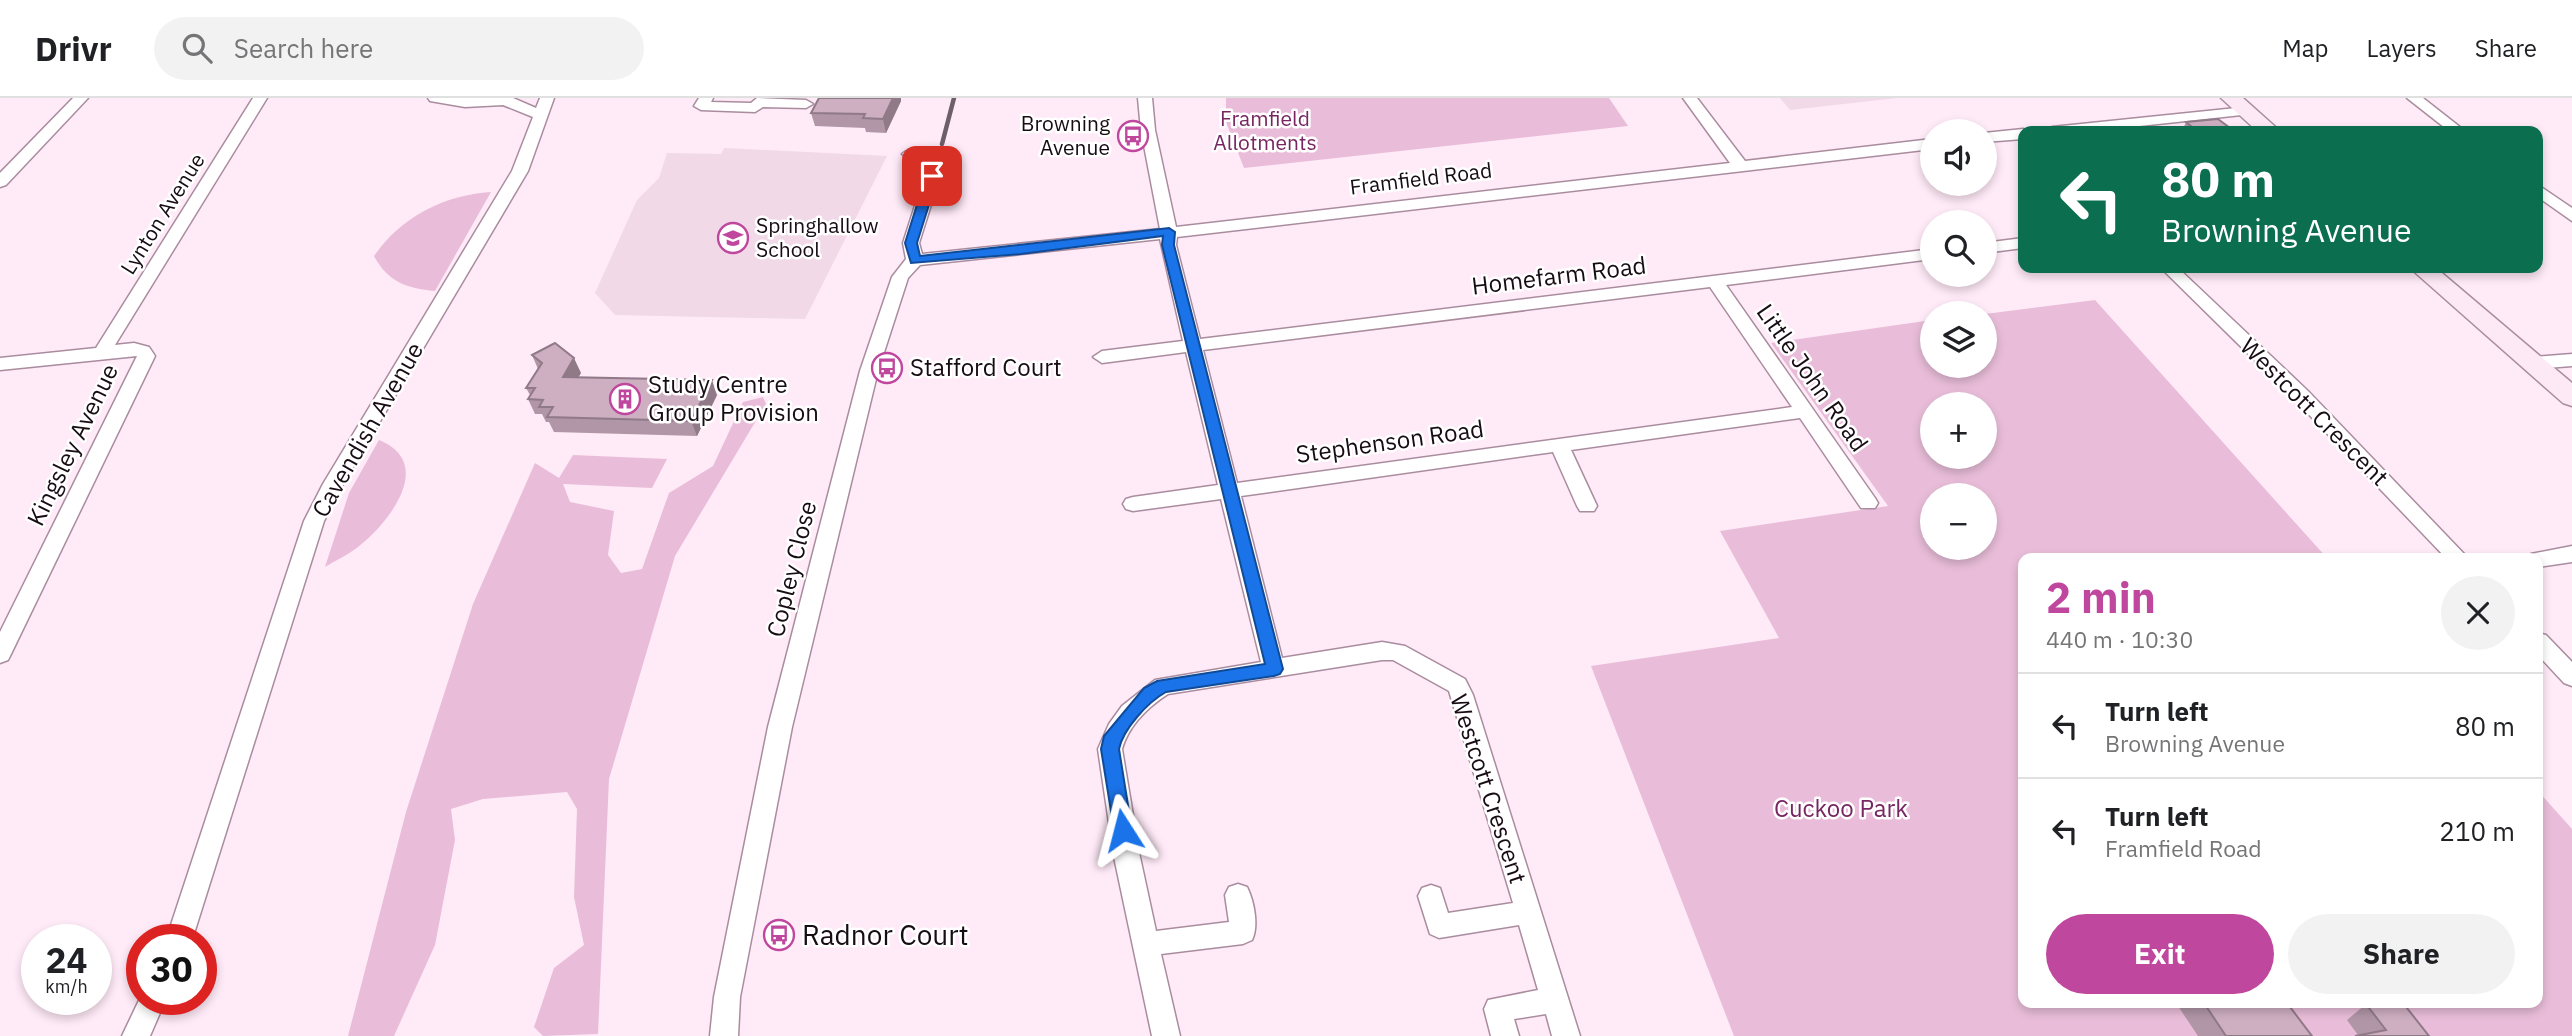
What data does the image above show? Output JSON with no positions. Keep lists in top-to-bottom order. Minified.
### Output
{"streets":{"street":["Framfield Road","Lynton Avenue","Homefarm Road","Little John Road","Westcott Crescent","Cavendish Avenue","Stephenson Road","Kingsley Avenue","Copley Close"]},"crossings":[["Framfield Road","Copley Close"],["Lynton Avenue","Kingsley Avenue"],["Homefarm Road","Little John Road"],["Little John Road","Stephenson Road"]],"parks":["Framfield Allotments","Cuckoo Park"],"places":{"bus stop":["Browning Avenue","Stafford Court","Radnor Court"],"school or university":["Springhallow School"],"building":["Study Centre Group Provision"]},"page":{"header":"Drivr","search":"Search here","nav":["Map","Layers","Share"],"map_buttons":["+","−"],"turn":["80 m","Browning Avenue"],"heading":["2 min","440 m · 10:30"],"list":[{"name":"Turn left","note":"Browning Avenue","value":"80 m"},{"name":"Turn left","note":"Framfield Road","value":"210 m"}],"buttons":["Exit","Share"],"speed":"24 km/h","limit":"30"}}
